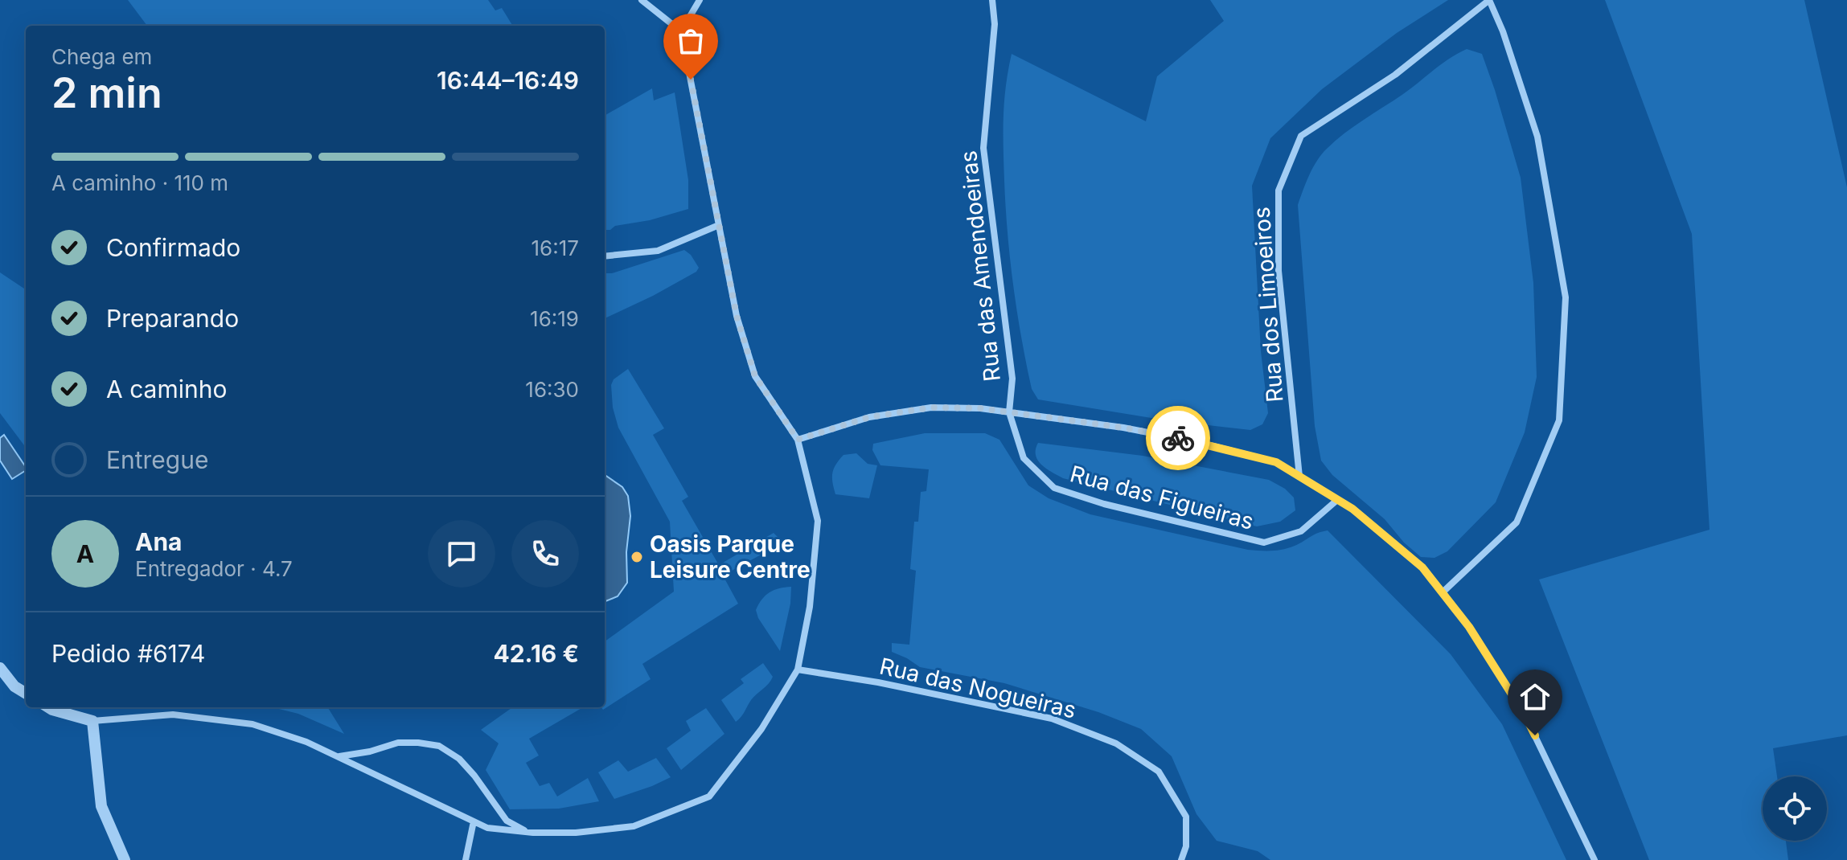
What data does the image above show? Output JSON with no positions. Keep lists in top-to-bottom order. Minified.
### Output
{"streets":{"street":["Rua das Amendoeiras","Rua dos Limoeiros","Rua das Figueiras","Rua das Nogueiras"]},"crossings":[["Rua das Amendoeiras","Rua das Figueiras"]],"places":["Oasis Parque Leisure Centre"],"page":{"heading":["2 min","Chega em","16:44–16:49"],"panel":["Ana","Entregador · 4.7","Pedido #6174","42.16 €"],"bar":"A caminho · 110 m","list":[["Confirmado","16:17"],["Preparando","16:19"],["A caminho","16:30"],"Entregue"],"round":"A"}}
